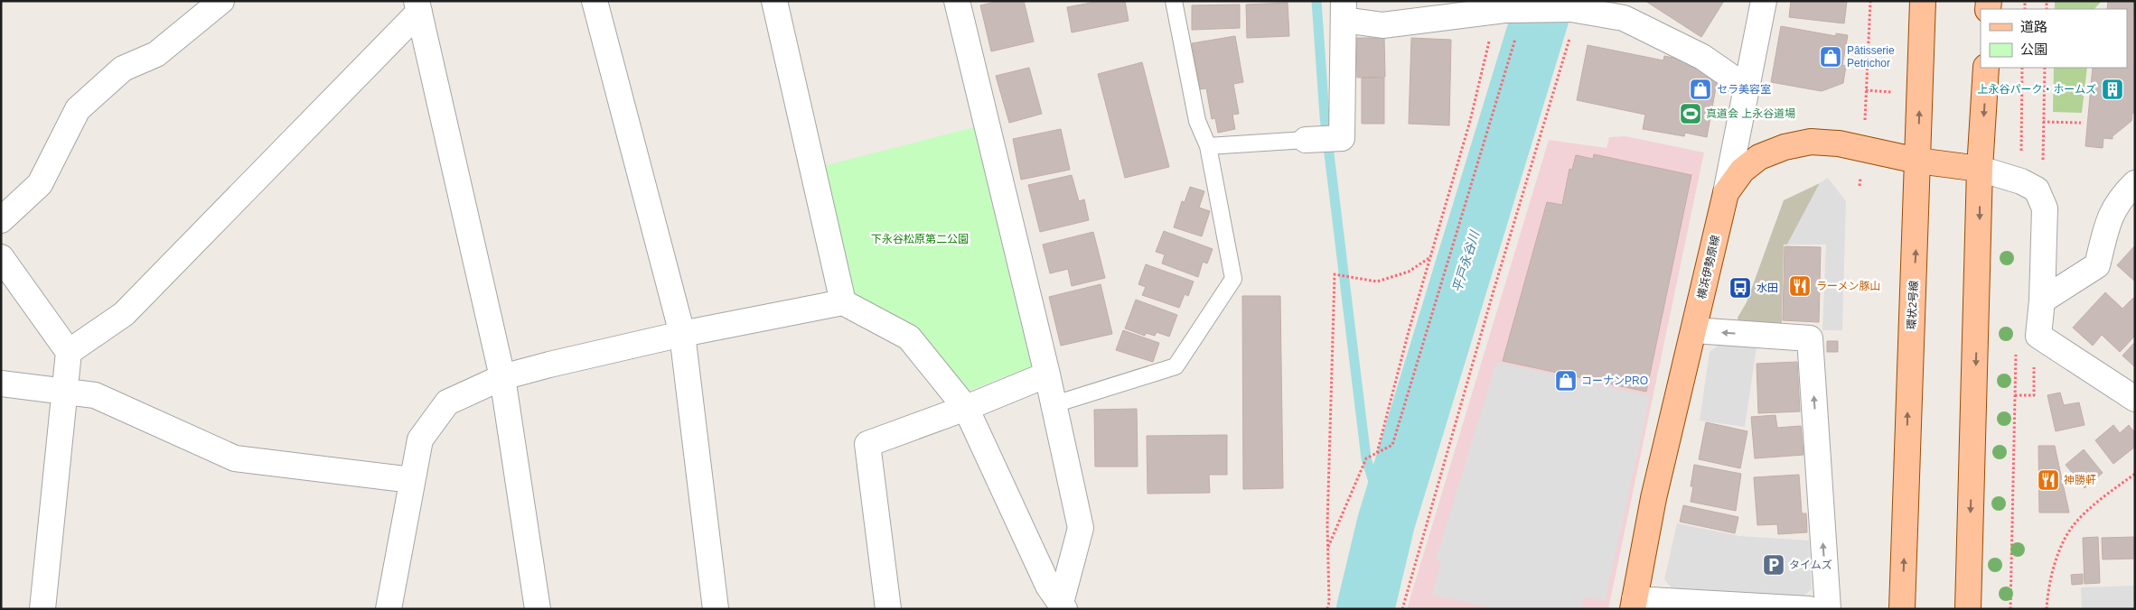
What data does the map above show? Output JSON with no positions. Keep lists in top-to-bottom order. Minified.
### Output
{"streets":{"main road":["横浜伊勢原線","環状2号線"]},"crossings":[["横浜伊勢原線","環状2号線"]],"water":["平戸永谷川"],"parks":["下永谷松原第二公園"],"places":{"shop":["Pâtisserie Petrichor","セラ美容室","コーナンPRO"],"building":["上永谷パーク・ホームズ"],"sports":["真道会 上永谷道場"],"restaurant":["ラーメン豚山","神勝軒"],"bus stop":["水田"],"parking":["タイムズ"]},"legend":["道路","公園"]}
